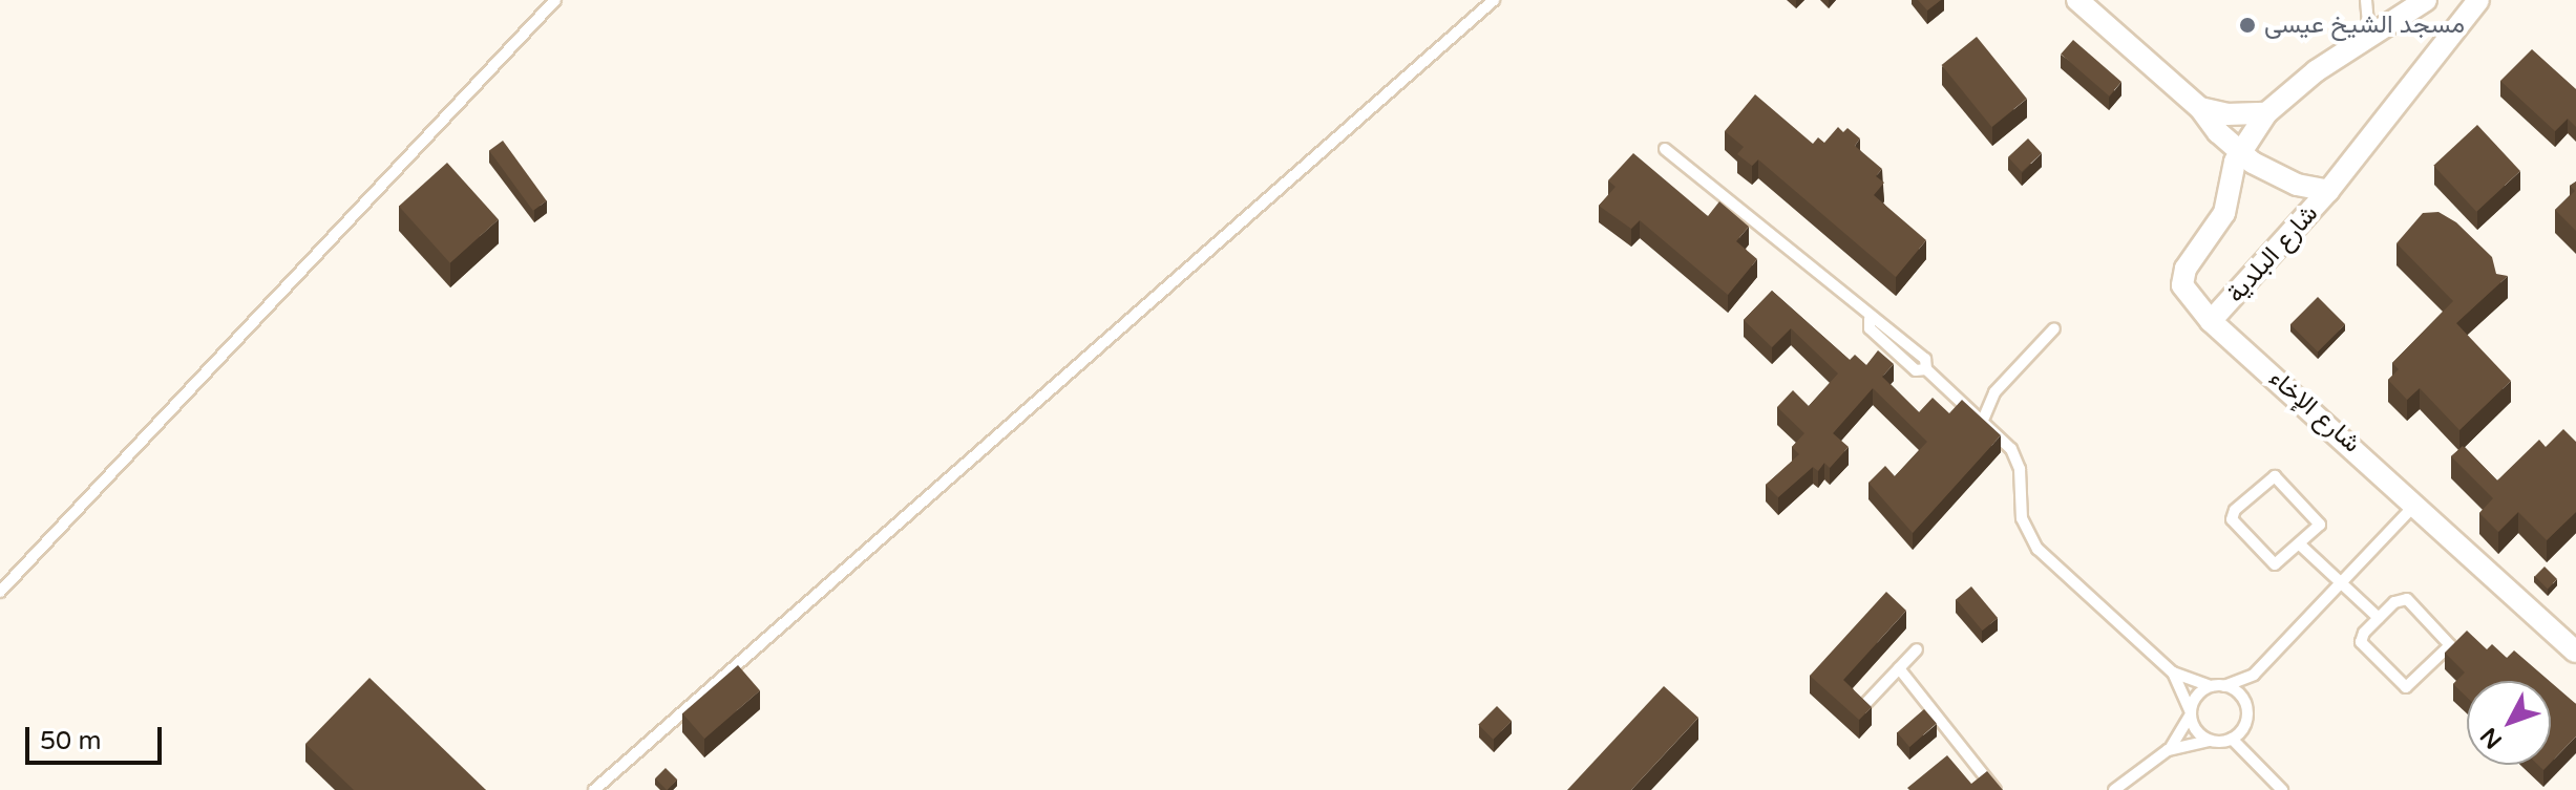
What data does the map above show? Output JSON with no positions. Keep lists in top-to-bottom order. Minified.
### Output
{"streets":{"street":["شارع البلدية","شارع الإخاء"]},"crossings":[["شارع البلدية","شارع الإخاء"]],"places":["مسجد الشيخ عيسى"],"scale_bar":"50 m","north":"bottom left"}
